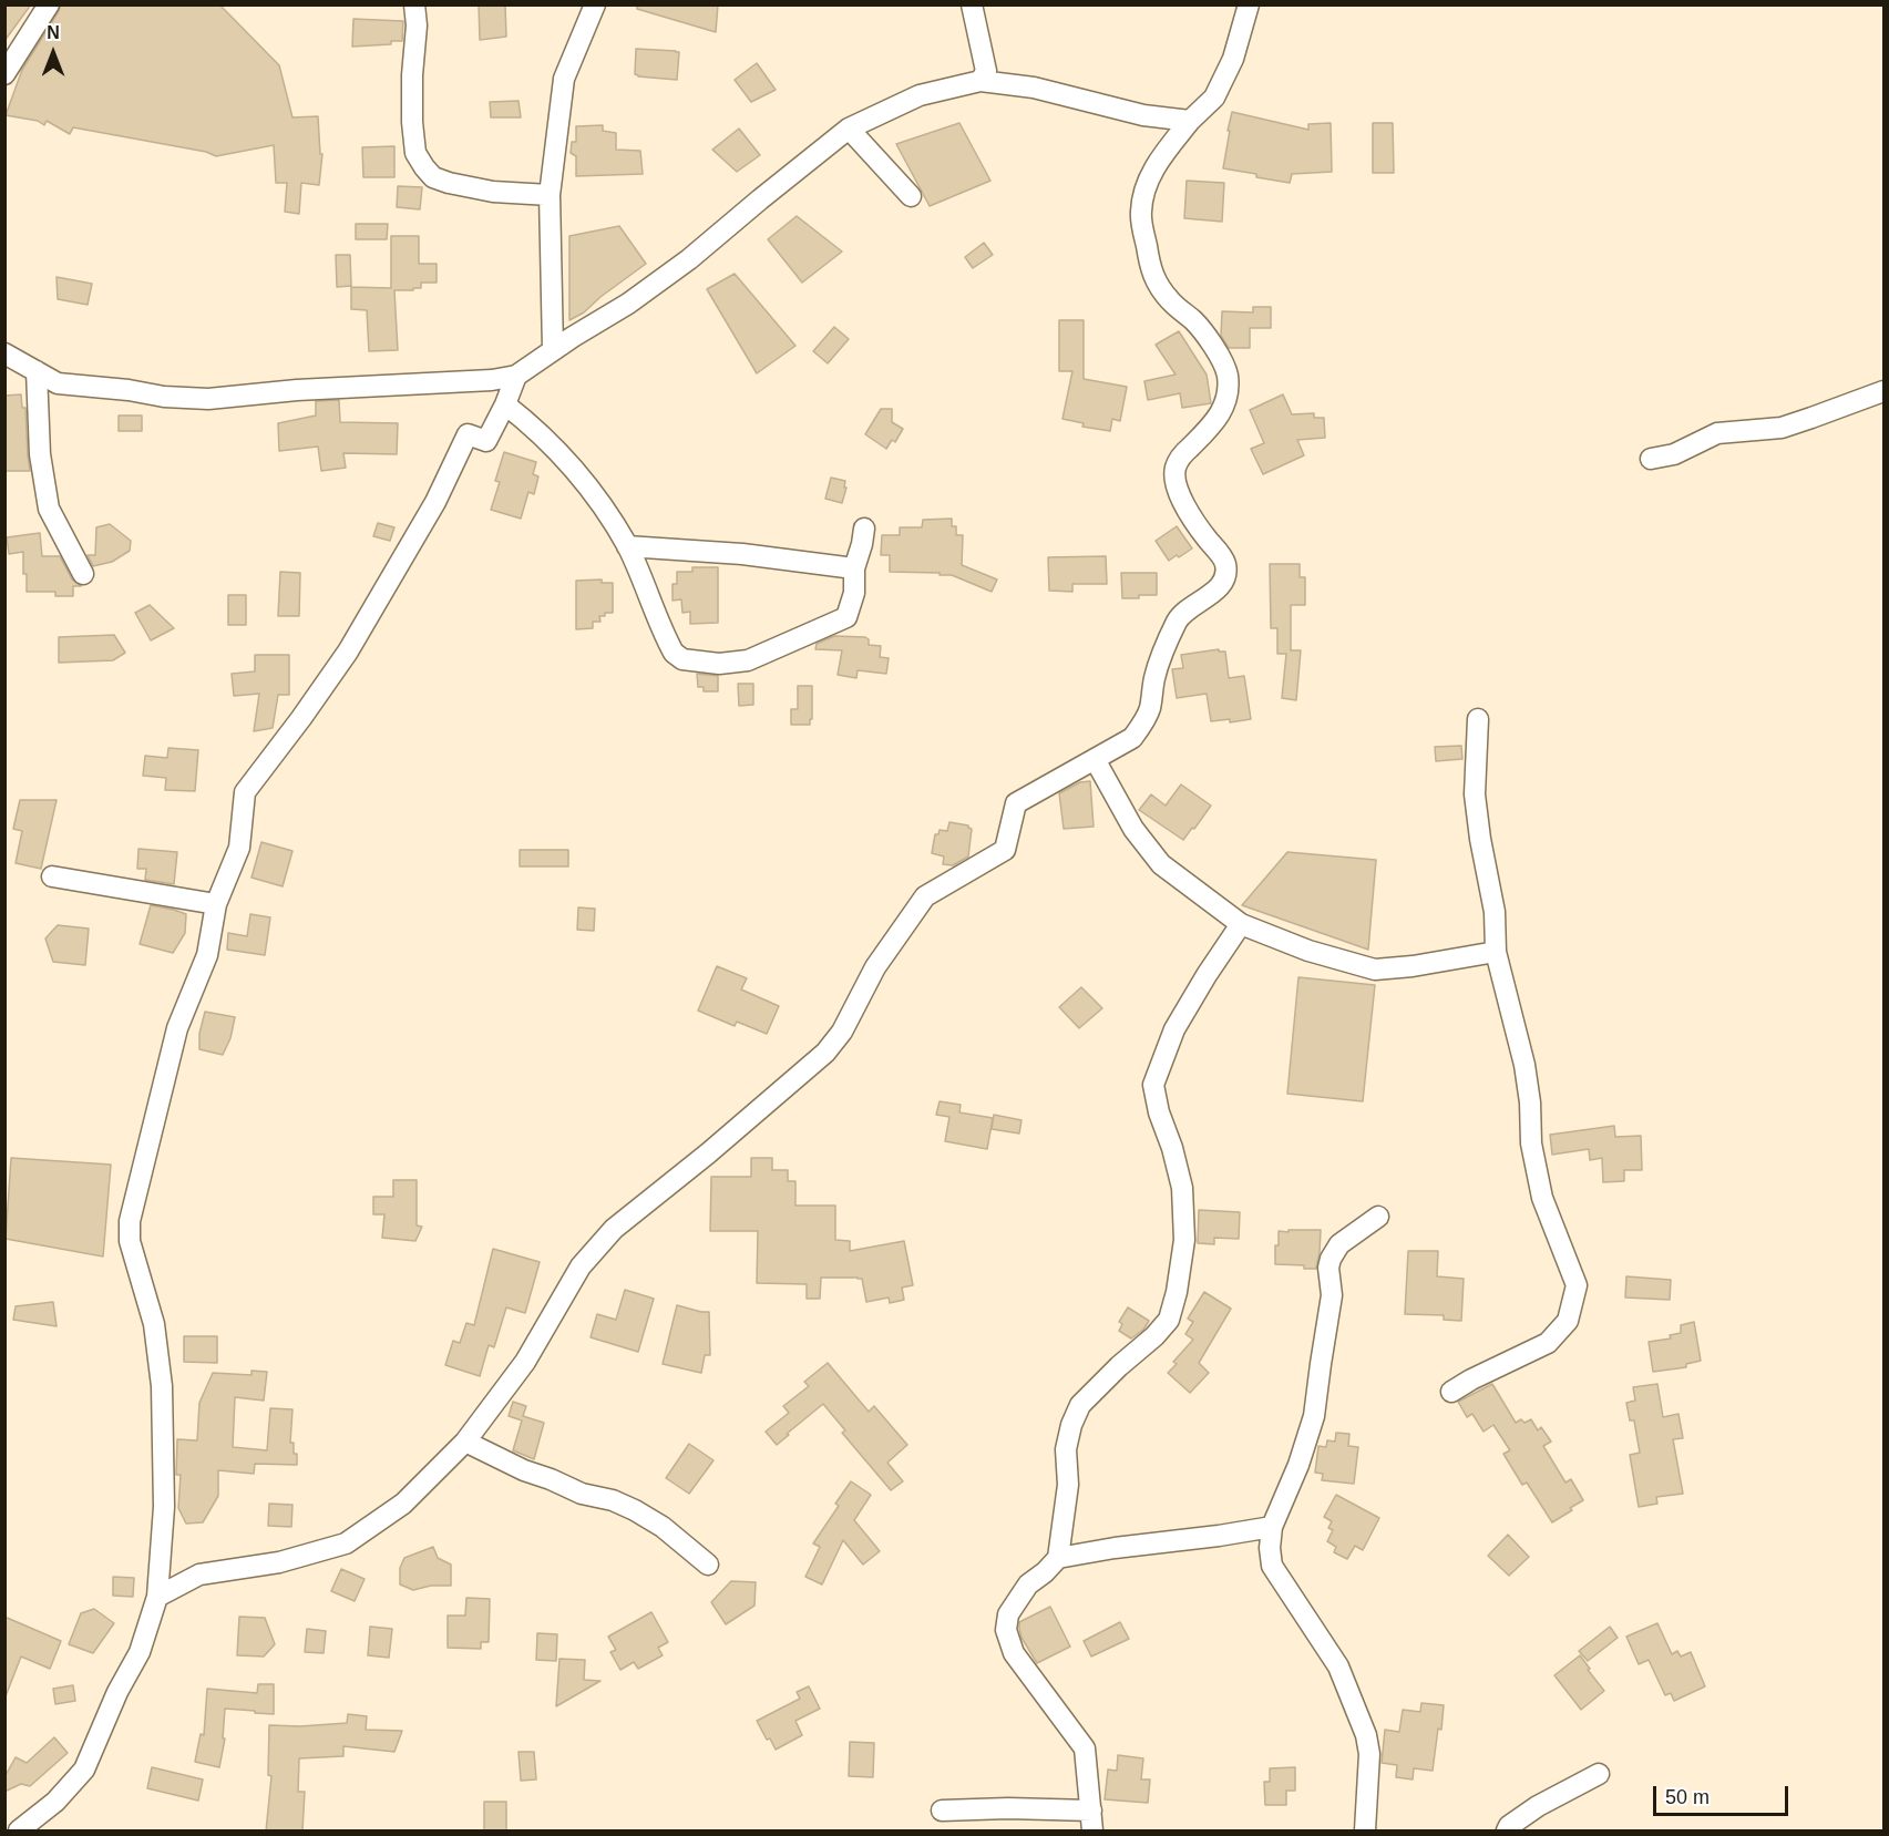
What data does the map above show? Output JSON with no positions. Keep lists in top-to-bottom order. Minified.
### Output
{"scale_bar":"50 m","north":"top"}
